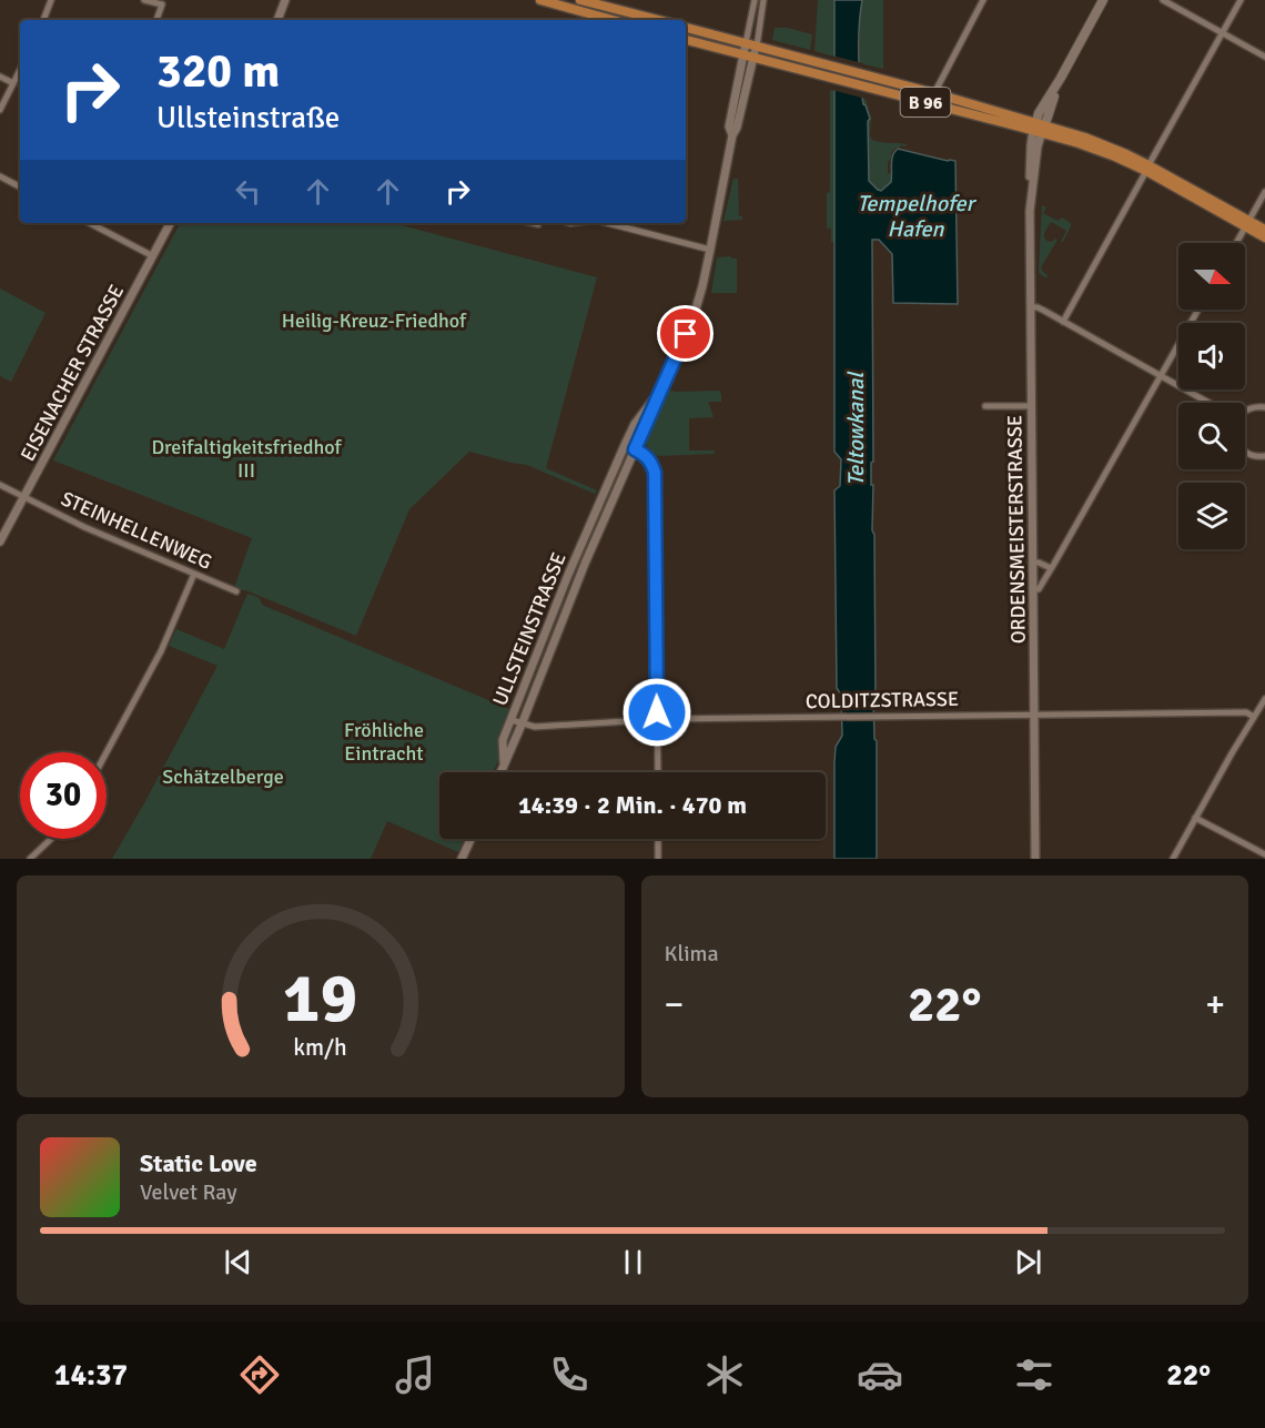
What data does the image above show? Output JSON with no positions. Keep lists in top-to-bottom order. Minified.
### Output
{"streets":{"main road":["B 96"],"street":["EISENACHER STRASSE","ORDENSMEISTERSTRASSE","STEINHELLENWEG","ULLSTEINSTRASSE","COLDITZSTRASSE"]},"crossings":[["B 96","ORDENSMEISTERSTRASSE"],["B 96","ULLSTEINSTRASSE"],["EISENACHER STRASSE","STEINHELLENWEG"],["ORDENSMEISTERSTRASSE","COLDITZSTRASSE"],["ULLSTEINSTRASSE","COLDITZSTRASSE"]],"water":["Tempelhofer Hafen","Teltowkanal"],"parks":["Heilig-Kreuz-Friedhof","Dreifaltigkeitsfriedhof III","Fröhliche Eintracht","Schätzelberge"],"north":"right","page":{"turn":["320 m","Ullsteinstraße"],"limit":"30","trip":"14:39 · 2 Min. · 470 m","tile":"Klima","heat":["−","22°","+"],"song":["Static Love","Velvet Ray"],"tabs":["14:37","22°"],"gauge":["19","km/h"]}}
